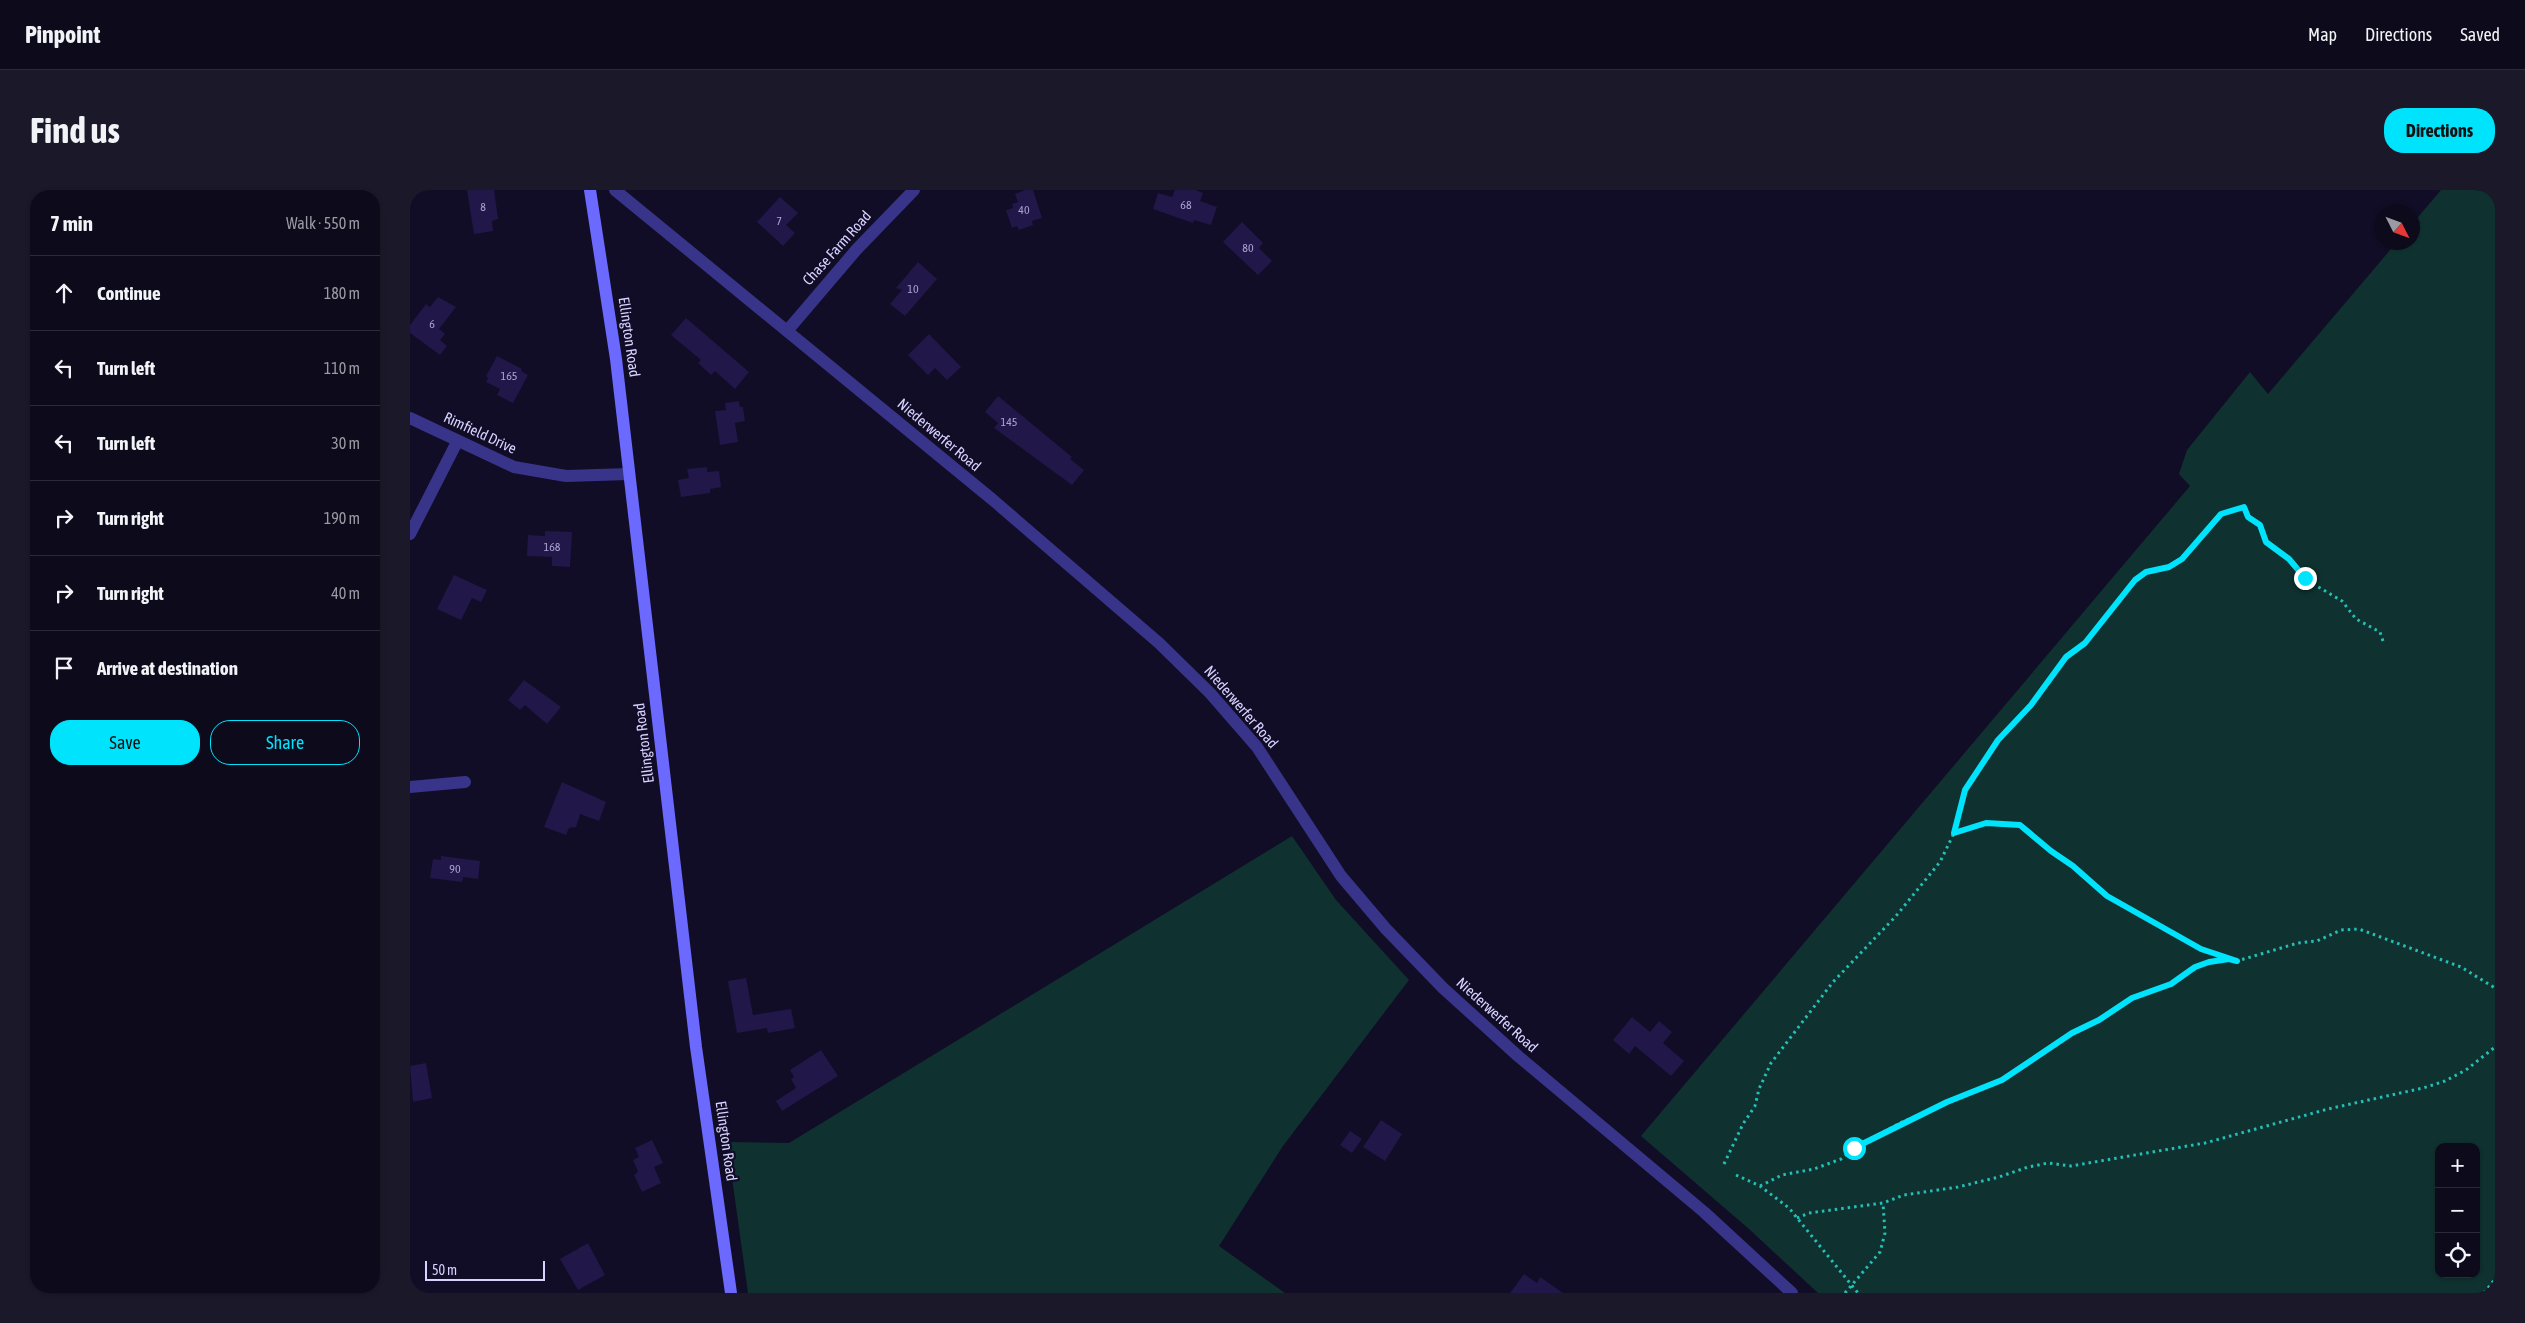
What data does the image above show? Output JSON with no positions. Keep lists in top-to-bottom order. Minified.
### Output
{"streets":{"main road":["Ellington Road"],"street":["Chase Farm Road","Rimfield Drive","Niederwerfer Road"]},"crossings":[["Chase Farm Road","Niederwerfer Road"],["Ellington Road","Rimfield Drive"]],"house_numbers":["68","8","40","7","80","10","6","165","145","168","90"],"scale_bar":"50 m","north":"bottom right","page":{"header":"Pinpoint","nav":["Map","Directions","Saved"],"buttons":["Directions",["Save","Share"]],"title":"Find us","heading":["7 min","Walk · 550 m"],"list":[["Continue","180 m"],["Turn left","110 m"],["Turn left","30 m"],["Turn right","190 m"],["Turn right","40 m"],"Arrive at destination"],"map_buttons":["+","−"],"scale":"50 m"}}
